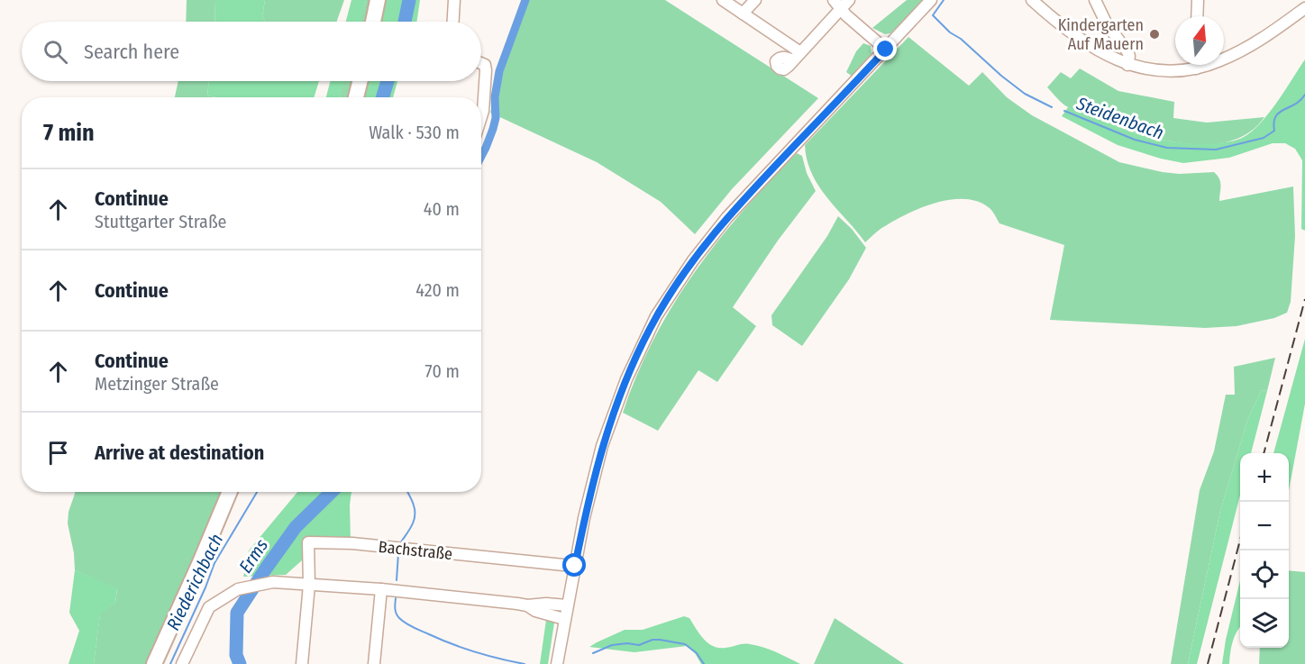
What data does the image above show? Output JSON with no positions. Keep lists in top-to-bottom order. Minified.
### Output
{"streets":{"street":["Bachstraße"]},"water":["Steidenbach","Erms","Riederichbach"],"places":["Kindergarten Auf Mauern"],"north":"top","page":{"search":"Search here","heading":["7 min","Walk · 530 m"],"list":[["Continue","Stuttgarter Straße","40 m"],["Continue","420 m"],["Continue","Metzinger Straße","70 m"],"Arrive at destination"],"map_buttons":["+","−"]}}
